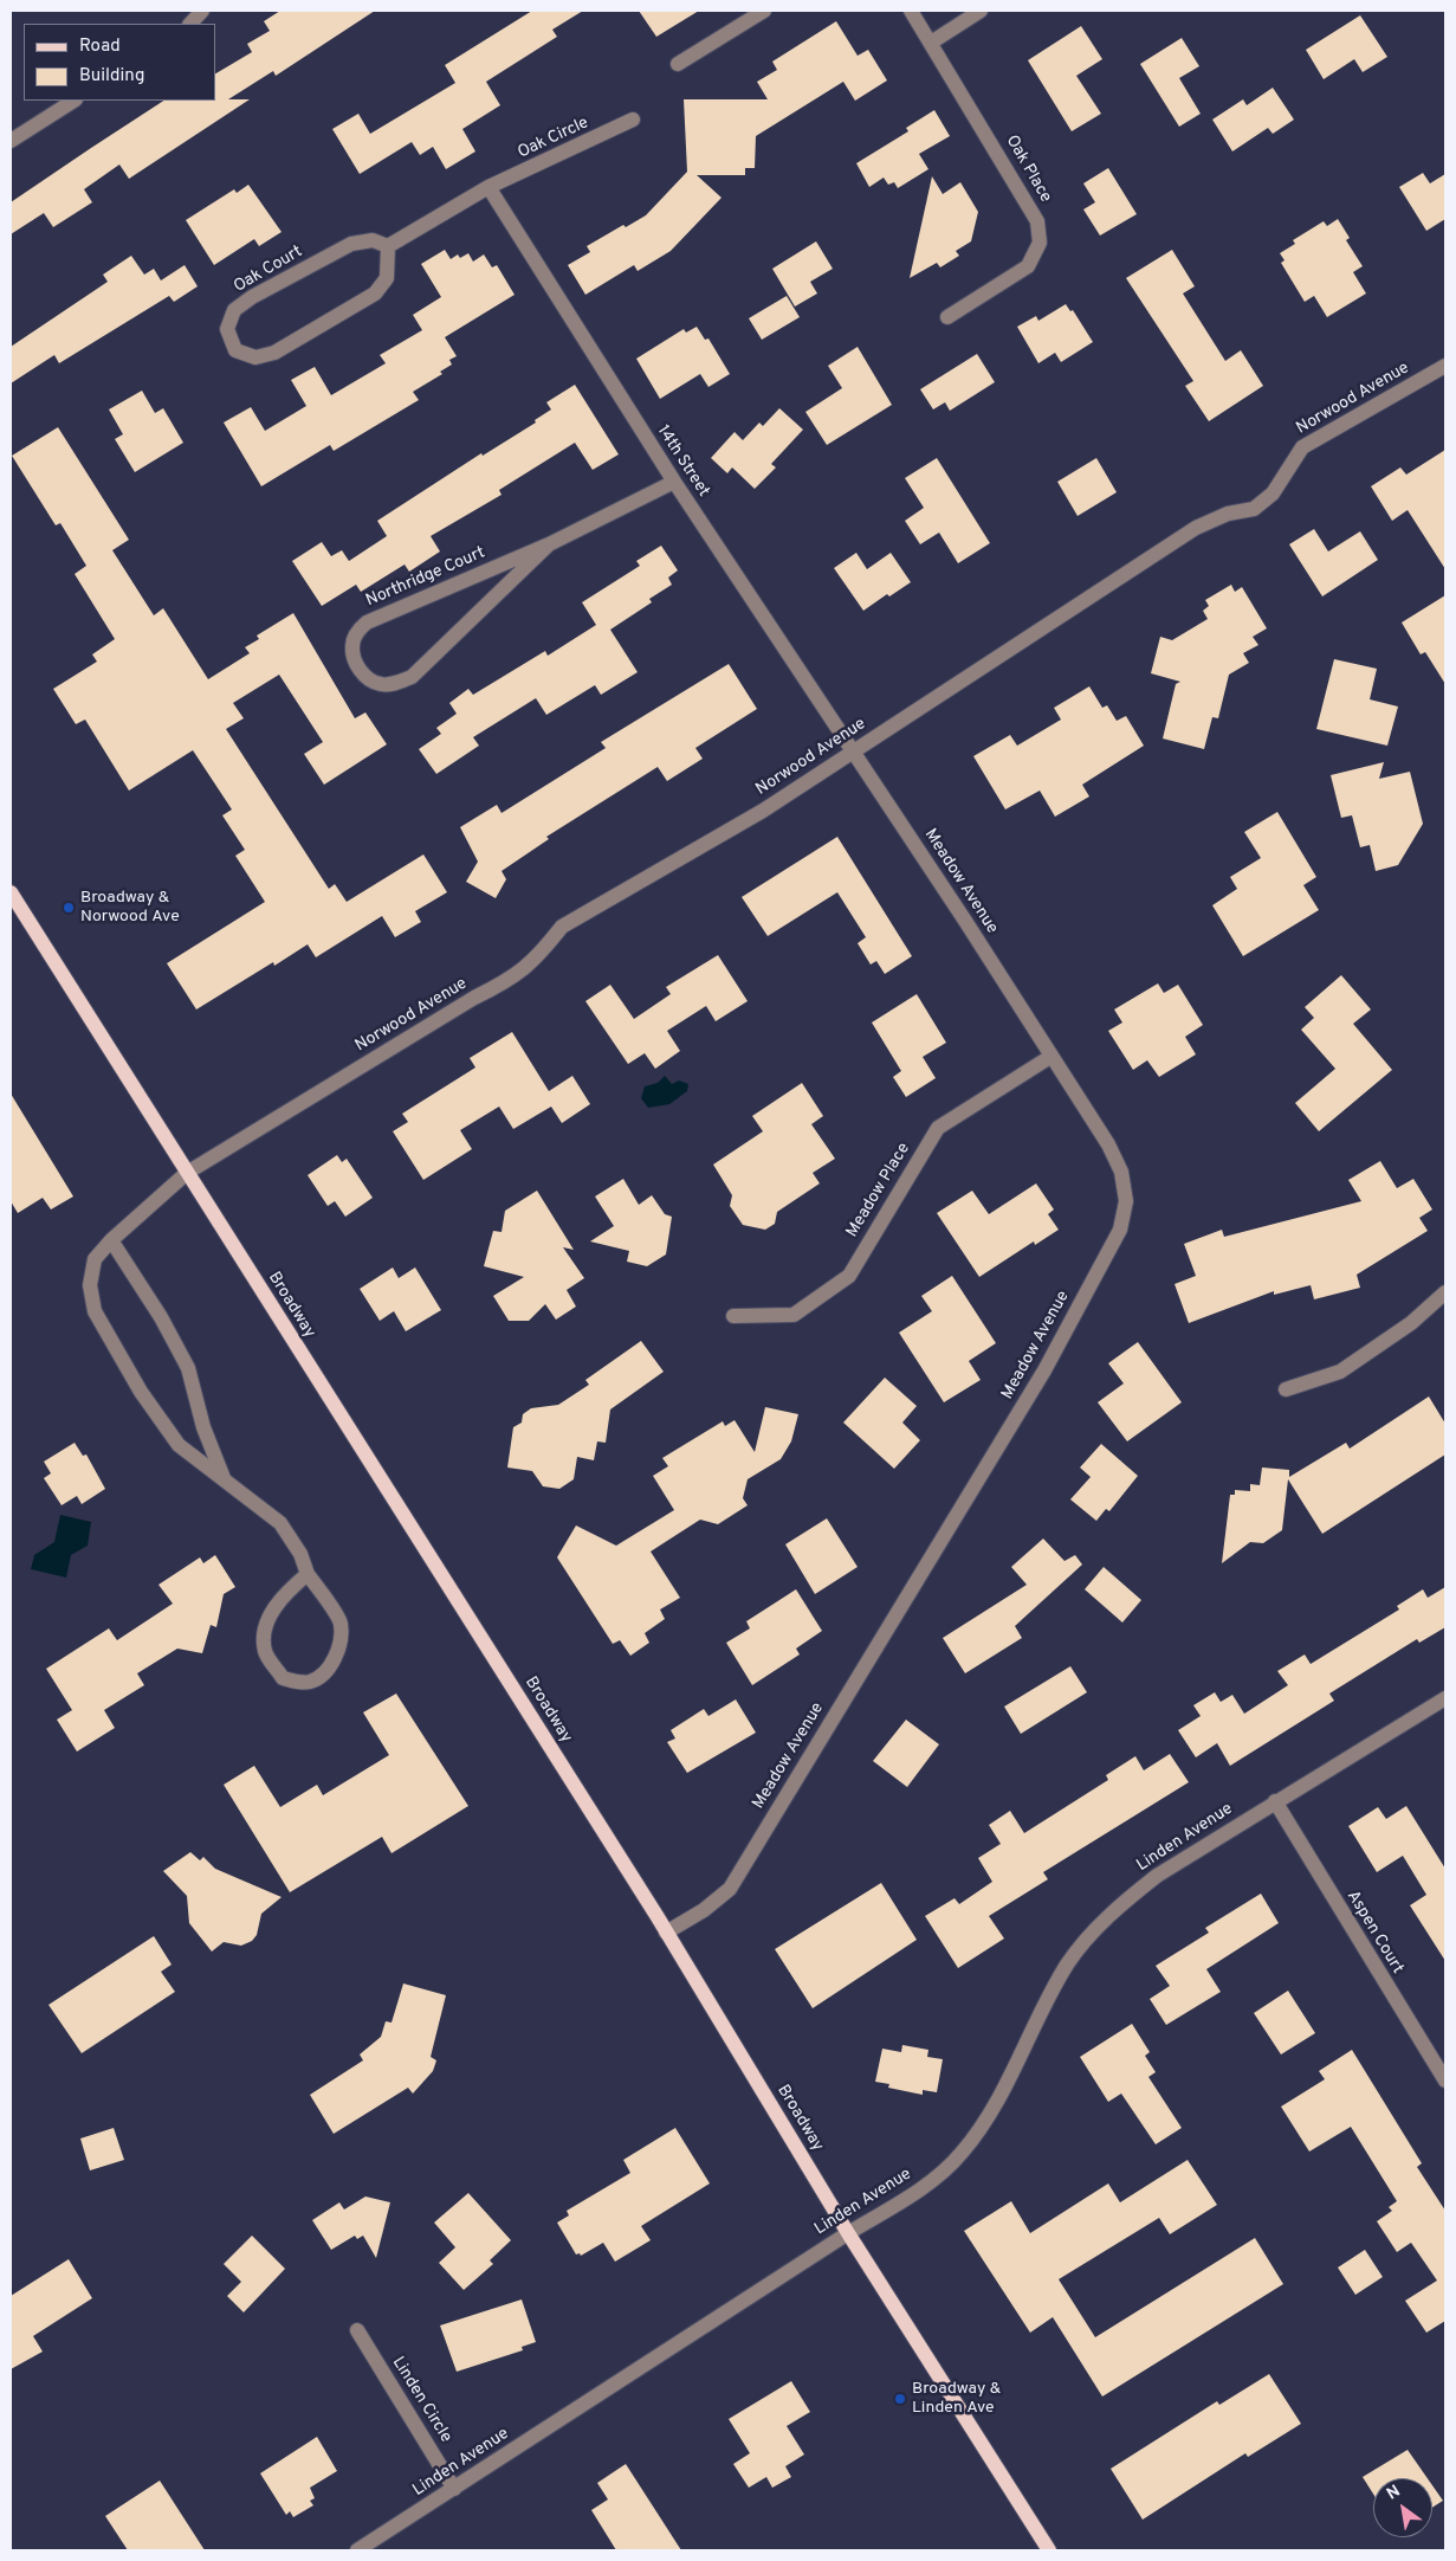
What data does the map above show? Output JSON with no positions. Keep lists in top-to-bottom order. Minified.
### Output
{"streets":{"main road":["Broadway"],"street":["Oak Circle","Oak Place","Oak Court","Norwood Avenue","14th Street","Northridge Court","Meadow Avenue","Meadow Place","Linden Avenue","Aspen Court","Linden Circle"]},"crossings":[["Oak Circle","14th Street"],["Norwood Avenue","14th Street"],["Norwood Avenue","Meadow Avenue"],["Norwood Avenue","Broadway"],["14th Street","Northridge Court"],["14th Street","Meadow Avenue"],["Meadow Avenue","Meadow Place"],["Meadow Avenue","Broadway"],["Broadway","Linden Avenue"],["Linden Avenue","Aspen Court"],["Linden Avenue","Linden Circle"]],"places":["Broadway & Norwood Ave","Broadway & Linden Ave"],"legend":["Road","Building"],"north":"top left"}
